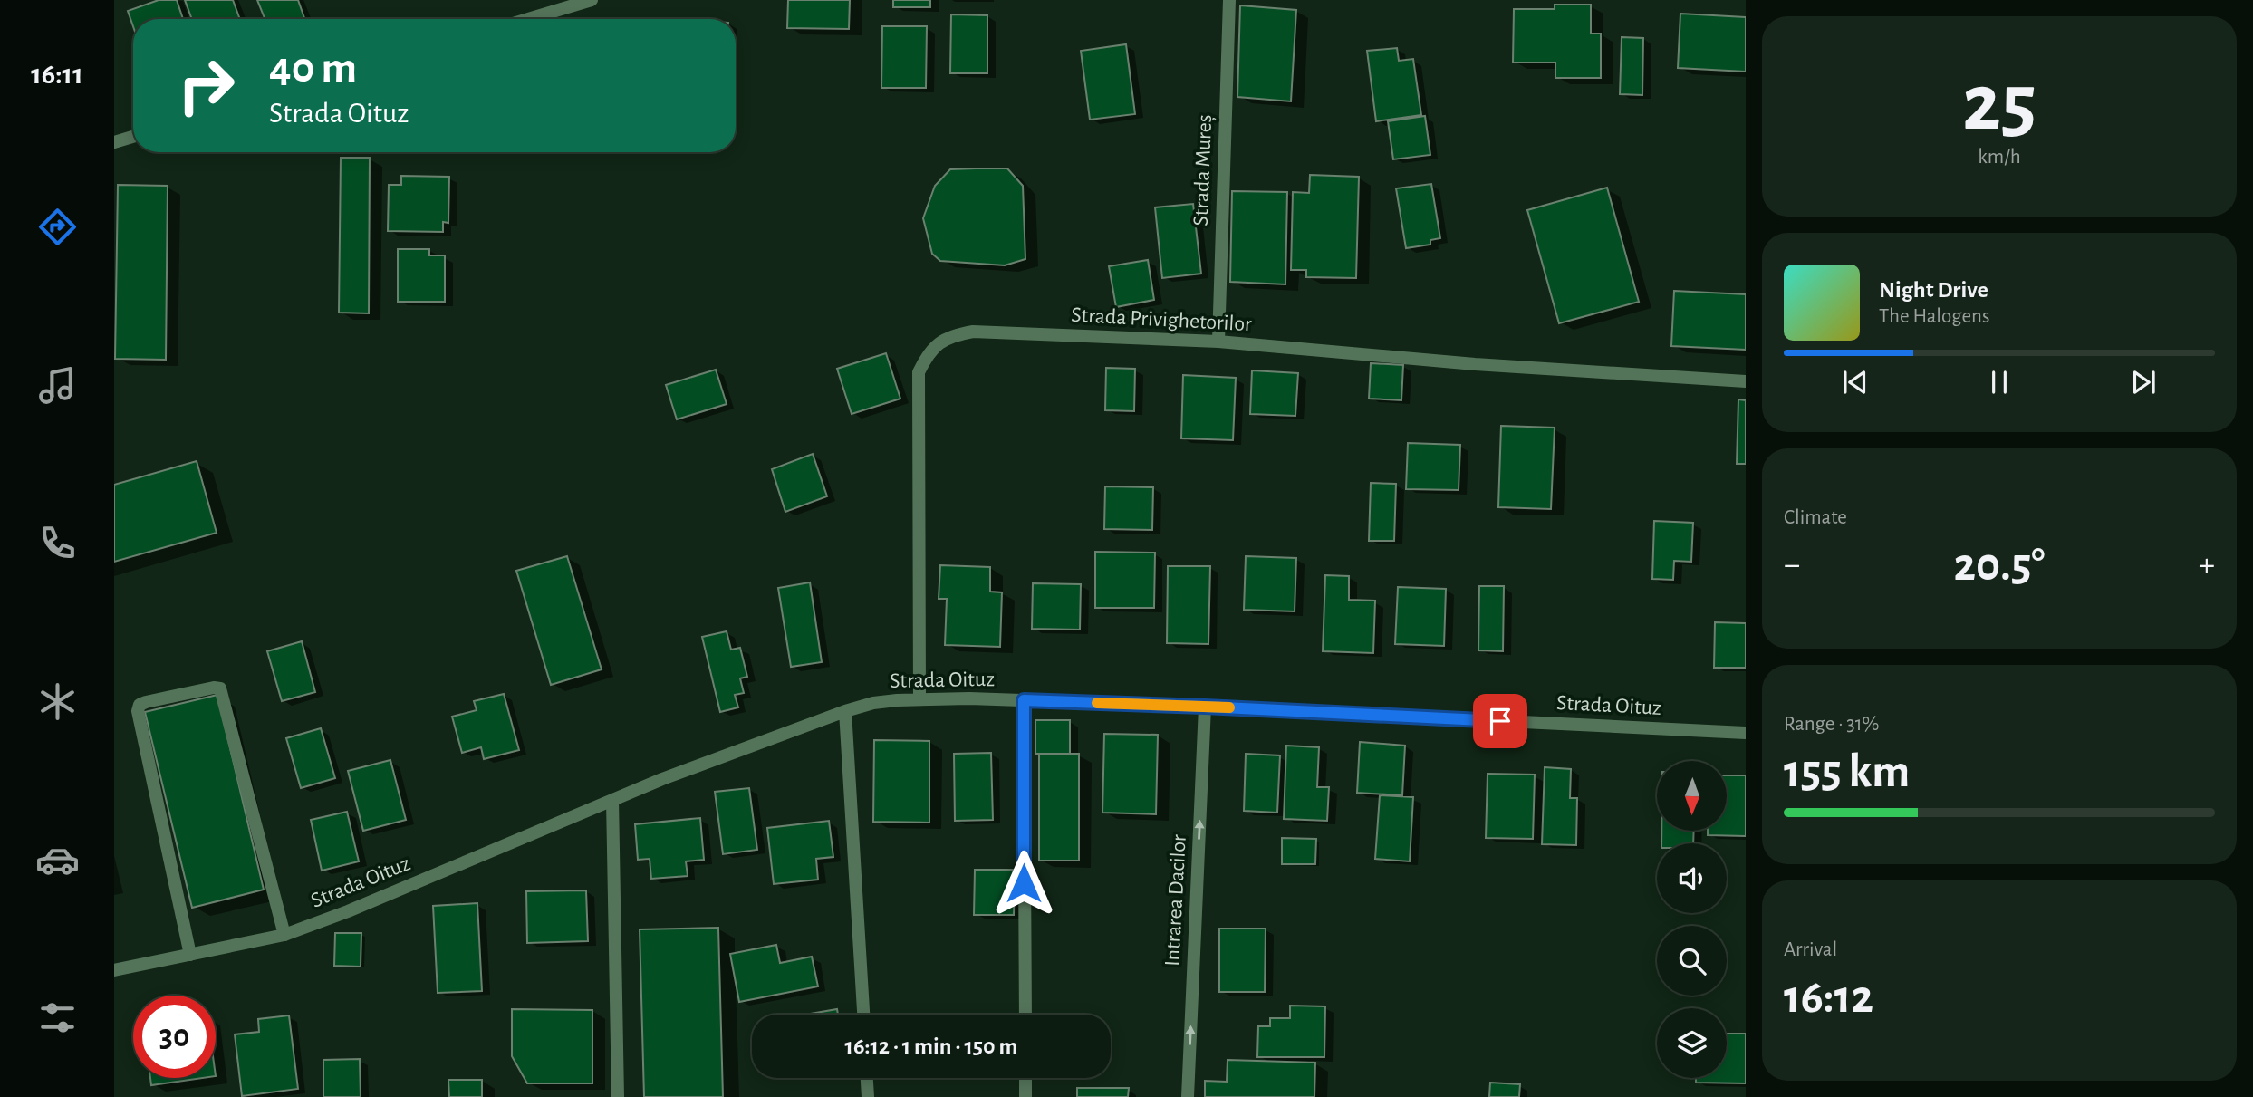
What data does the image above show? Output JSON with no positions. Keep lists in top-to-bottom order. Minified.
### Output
{"streets":{"street":["Strada Mureș","Strada Privighetorilor","Strada Oituz","Intrarea Dacilor"]},"crossings":[["Strada Mureș","Strada Privighetorilor"],["Strada Privighetorilor","Strada Oituz"],["Strada Oituz","Intrarea Dacilor"]],"one_way":["Intrarea Dacilor"],"north":"bottom","page":{"tabs":"16:11","tile":[["25","km/h"],"Climate",["Range · 31%","155 km"],["Arrival","16:12"]],"turn":["40 m","Strada Oituz"],"song":["Night Drive","The Halogens"],"heat":["−","20.5°","+"],"limit":"30","trip":"16:12 · 1 min · 150 m"}}
